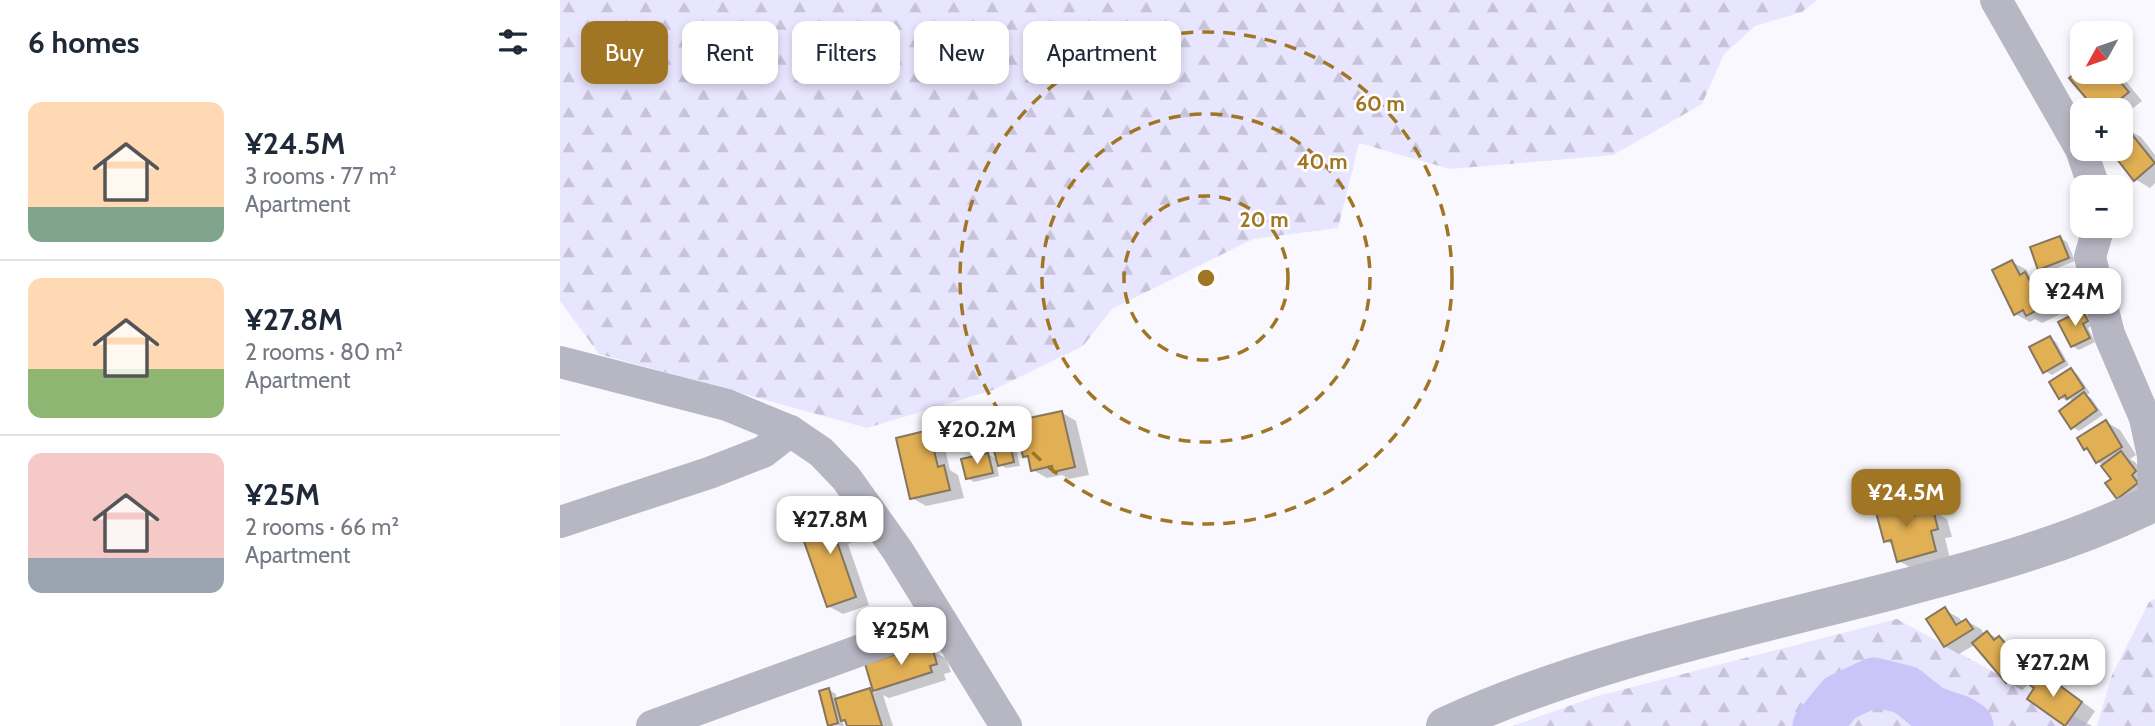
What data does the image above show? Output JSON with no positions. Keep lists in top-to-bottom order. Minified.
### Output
{"north":"bottom left","page":{"heading":"6 homes","map_buttons":["+","−"],"chip":["Buy","Rent","Filters","New","Apartment"],"list":[{"name":"¥24.5M","note":"3 rooms · 77 m² · Apartment"},{"name":"¥27.8M","note":"2 rooms · 80 m² · Apartment"},{"name":"¥25M","note":"2 rooms · 66 m² · Apartment"}],"price":["¥24M","¥20.2M","¥24.5M","¥27.8M","¥25M","¥27.2M"]},"rings":["60 m","40 m","20 m"]}
